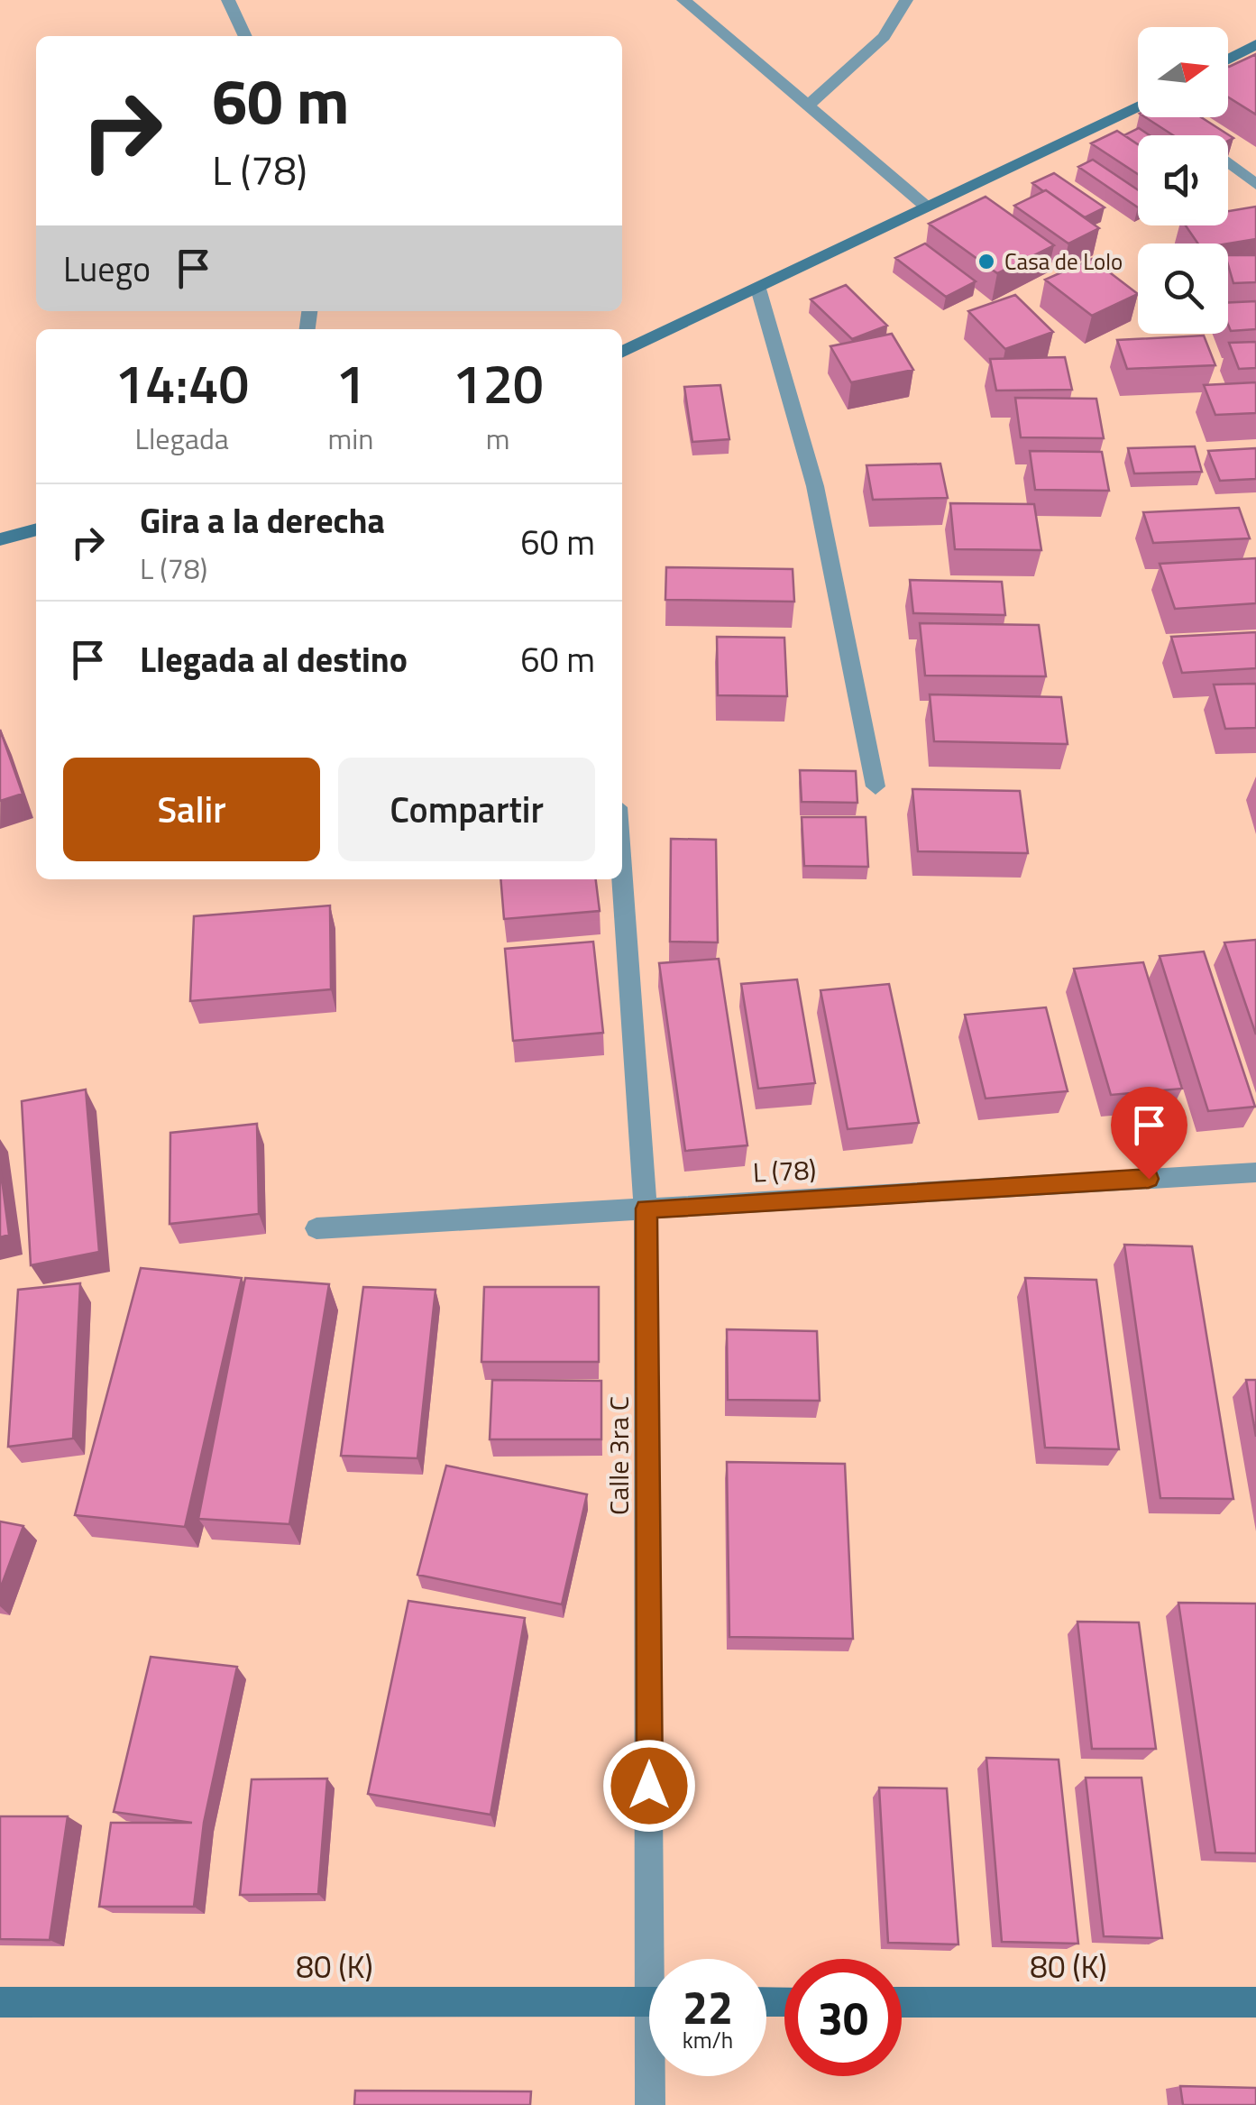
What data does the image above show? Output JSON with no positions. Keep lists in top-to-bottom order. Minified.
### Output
{"streets":{"street":["L (78)","Calle 3ra C","80 (K)"]},"crossings":[["L (78)","Calle 3ra C"]],"places":["Casa de Lolo"],"north":"right","page":{"turn":["60 m","L (78)"],"then":"Luego","eta":["14:40","Llegada","1","min","120","m"],"list":[{"name":"Gira a la derecha","note":"L (78)","value":"60 m"},{"name":"Llegada al destino","value":"60 m"}],"buttons":["Salir","Compartir"],"speed":"22 km/h","limit":"30"}}
